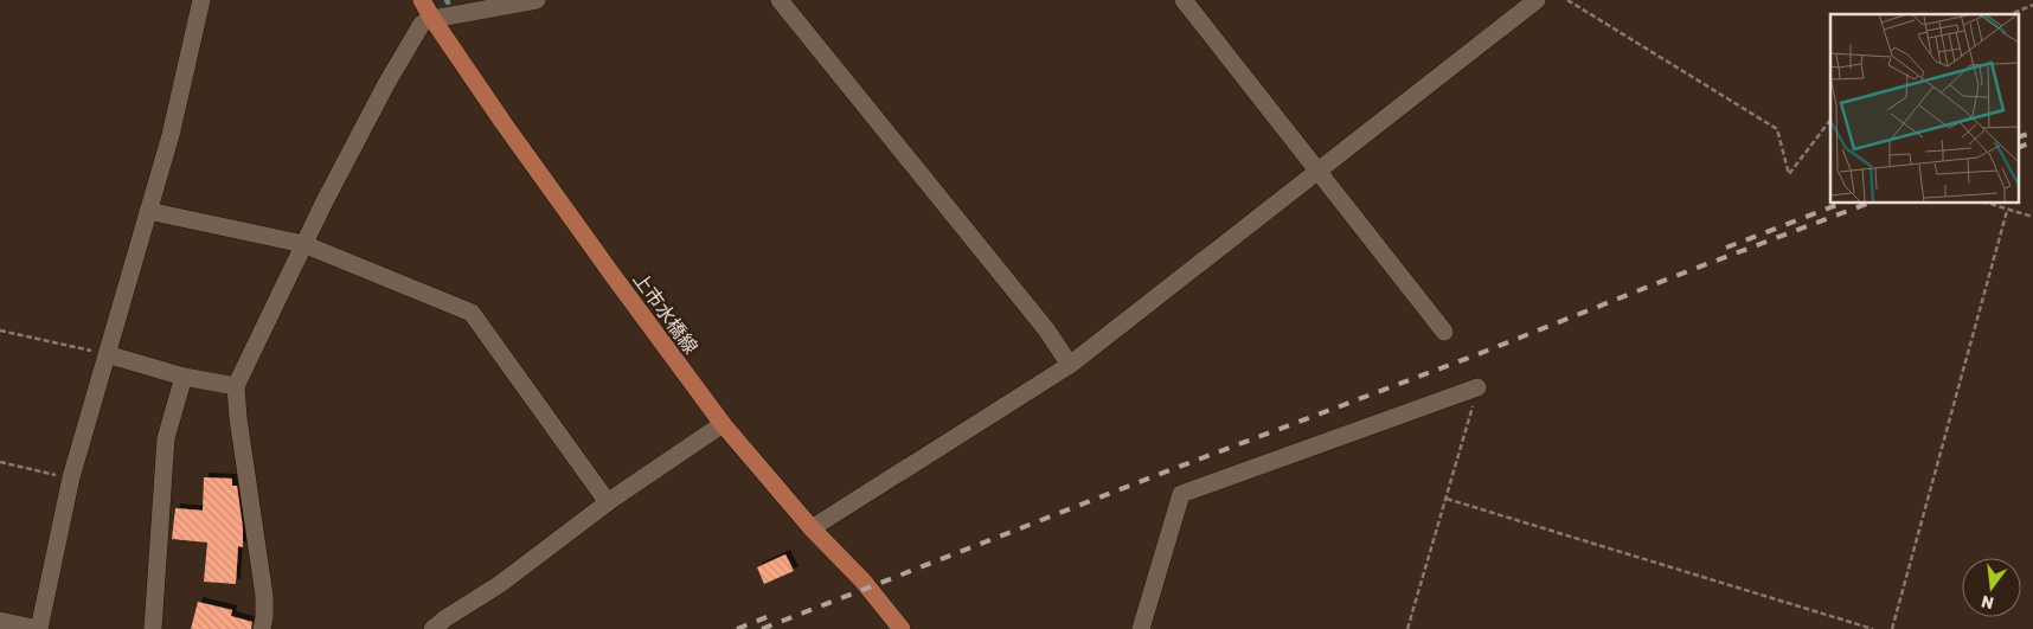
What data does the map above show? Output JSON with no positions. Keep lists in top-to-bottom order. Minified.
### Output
{"streets":{"main road":["上市水橋線"]},"north":"bottom"}
